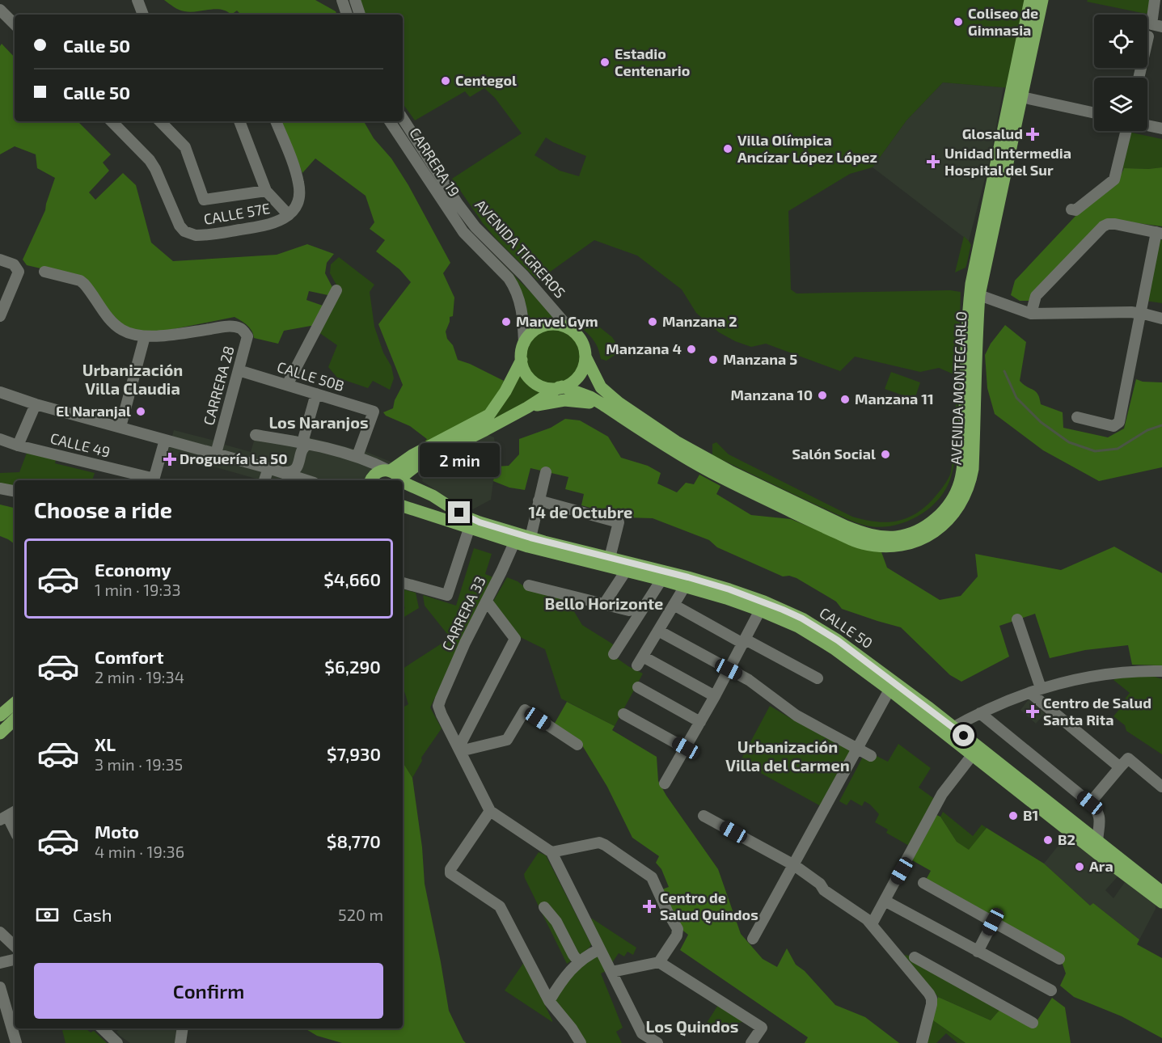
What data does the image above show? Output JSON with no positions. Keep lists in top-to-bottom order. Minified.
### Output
{"streets":{"main road":["AVENIDA MONTECARLO","CALLE 50"],"street":["CARRERA 19","CALLE 57E","AVENIDA TIGREROS","CALLE 50B","CARRERA 28","CALLE 49","CARRERA 33"]},"crossings":[["CARRERA 19","AVENIDA TIGREROS"],["CARRERA 19","AVENIDA MONTECARLO"],["AVENIDA TIGREROS","AVENIDA MONTECARLO"],["CALLE 50B","CARRERA 28"],["CARRERA 33","CALLE 50"]],"districts":["Urbanización Villa Claudia","Los Naranjos","14 de Octubre","Bello Horizonte","Urbanización Villa del Carmen","Los Quindos"],"places":{"other":["Coliseo de Gimnasia","Estadio Centenario","Centegol","Villa Olímpica Ancízar López López","Marvel Gym","Manzana 2","Manzana 4","Manzana 5","Manzana 10","Manzana 11","El Naranjal","Salón Social","B1","B2","Ara"],"health":["Glosalud","Unidad Intermedia Hospital del Sur","Droguería La 50","Centro de Salud Santa Rita","Centro de Salud Quindos"]},"page":{"banner":["Calle 50","Calle 50"],"bubble":"2 min","heading":"Choose a ride","list":[{"name":"Economy","note":"1 min · 19:33","value":"$4,660"},{"name":"Comfort","note":"2 min · 19:34","value":"$6,290"},{"name":"XL","note":"3 min · 19:35","value":"$7,930"},{"name":"Moto","note":"4 min · 19:36","value":"$8,770"}],"pay":["Cash","520 m"],"buttons":"Confirm"}}
